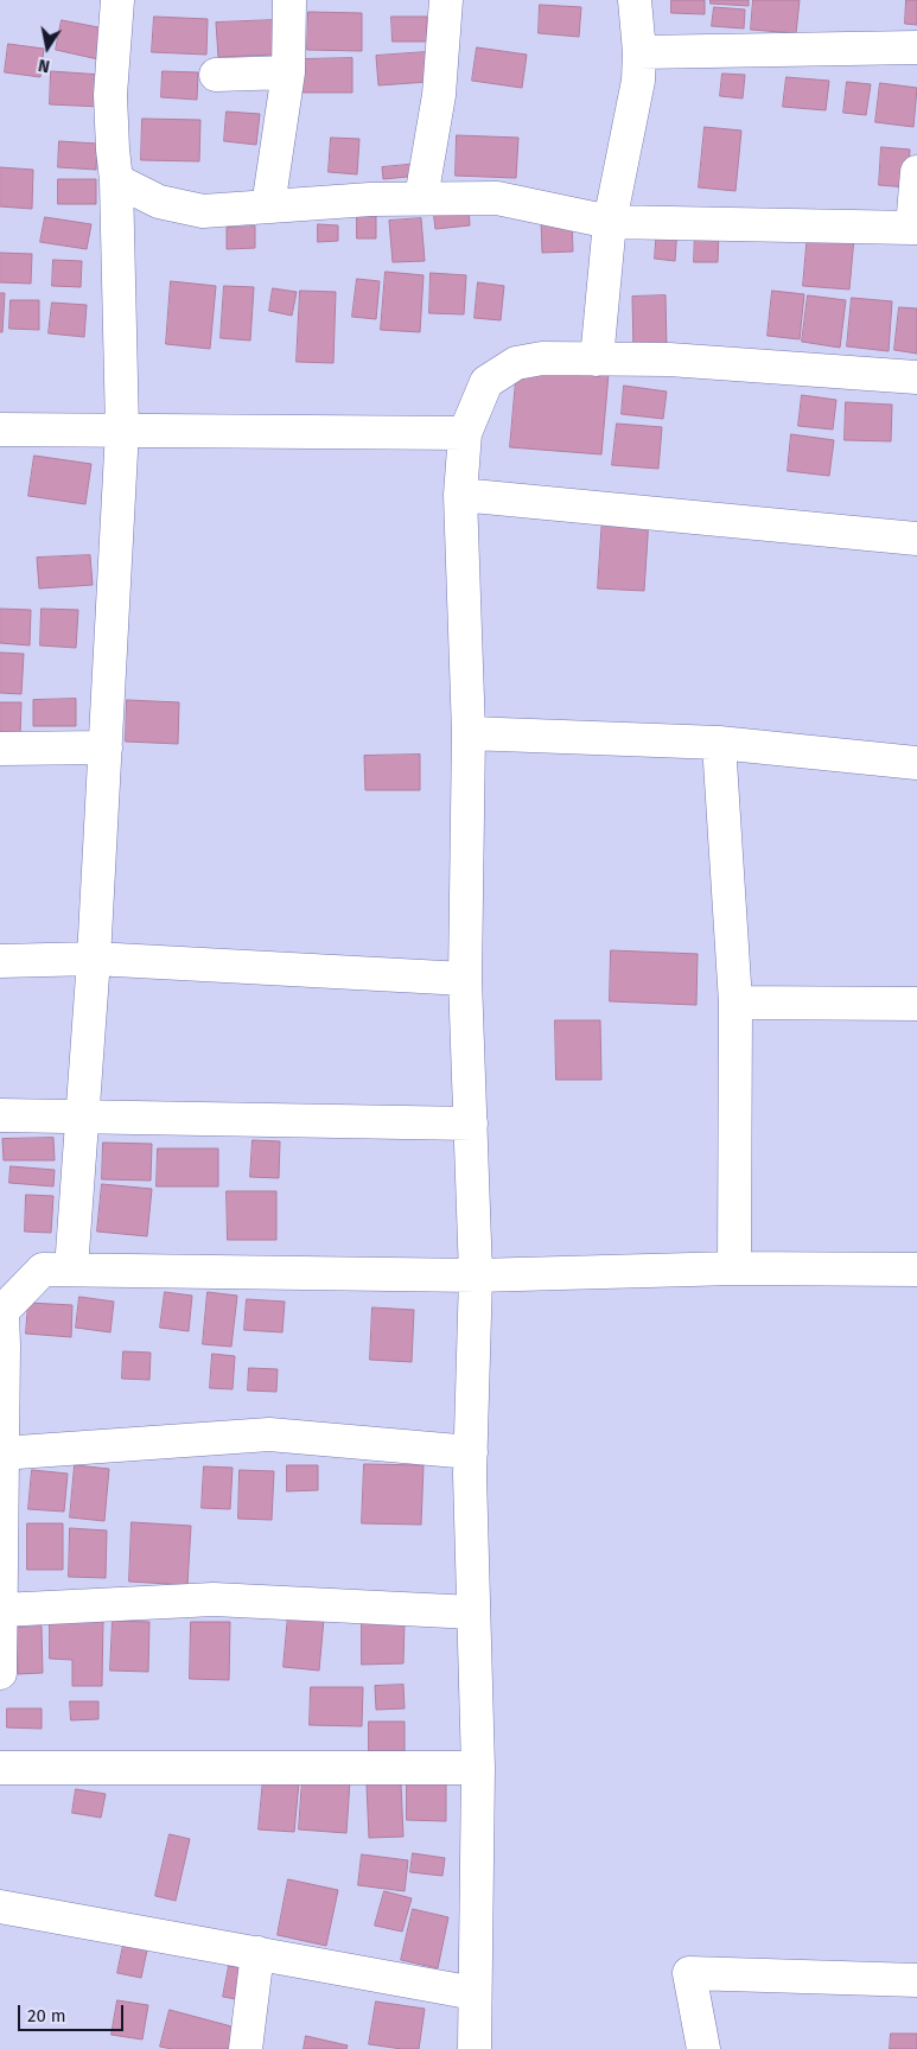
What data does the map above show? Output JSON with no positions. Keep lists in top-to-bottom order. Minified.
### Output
{"scale_bar":"20 m","north":"bottom"}
